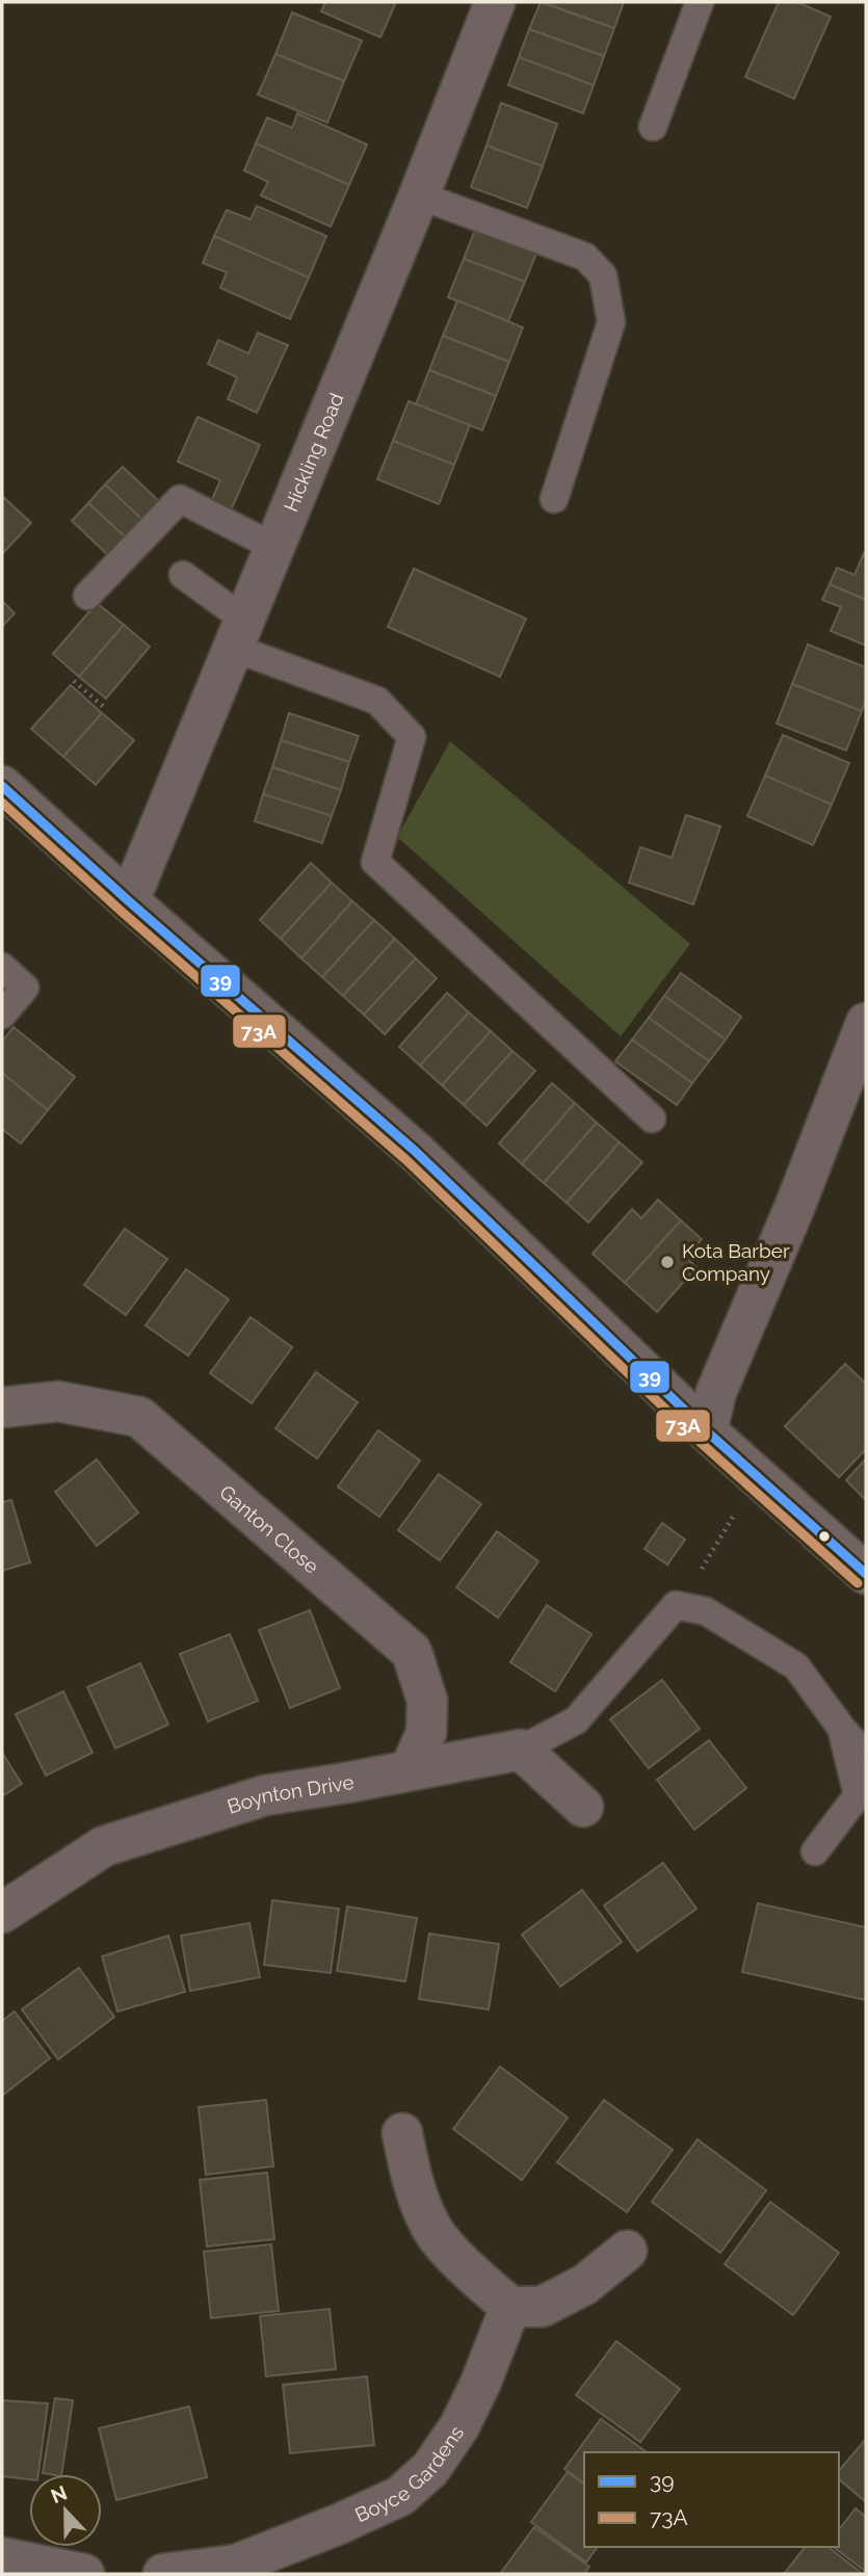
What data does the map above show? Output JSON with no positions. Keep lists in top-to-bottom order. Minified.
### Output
{"streets":{"street":["Hickling Road","Ganton Close","Boynton Drive","Boyce Gardens"]},"crossings":[["Ganton Close","Boynton Drive"]],"places":["Kota Barber Company"],"lines":["transit line 39","transit line 73A"],"legend":["39","73A"],"north":"top"}
